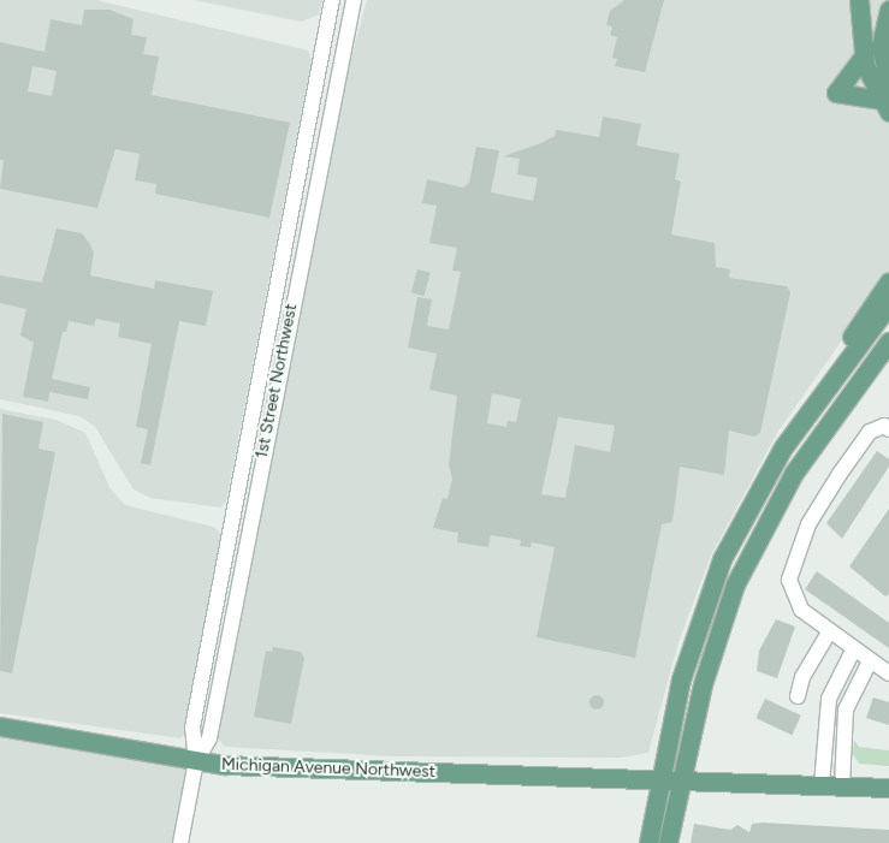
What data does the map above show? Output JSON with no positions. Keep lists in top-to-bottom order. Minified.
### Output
{"streets":{"main road":["Michigan Avenue Northwest"],"street":["1st Street Northwest"]},"crossings":[["1st Street Northwest","Michigan Avenue Northwest"]]}
